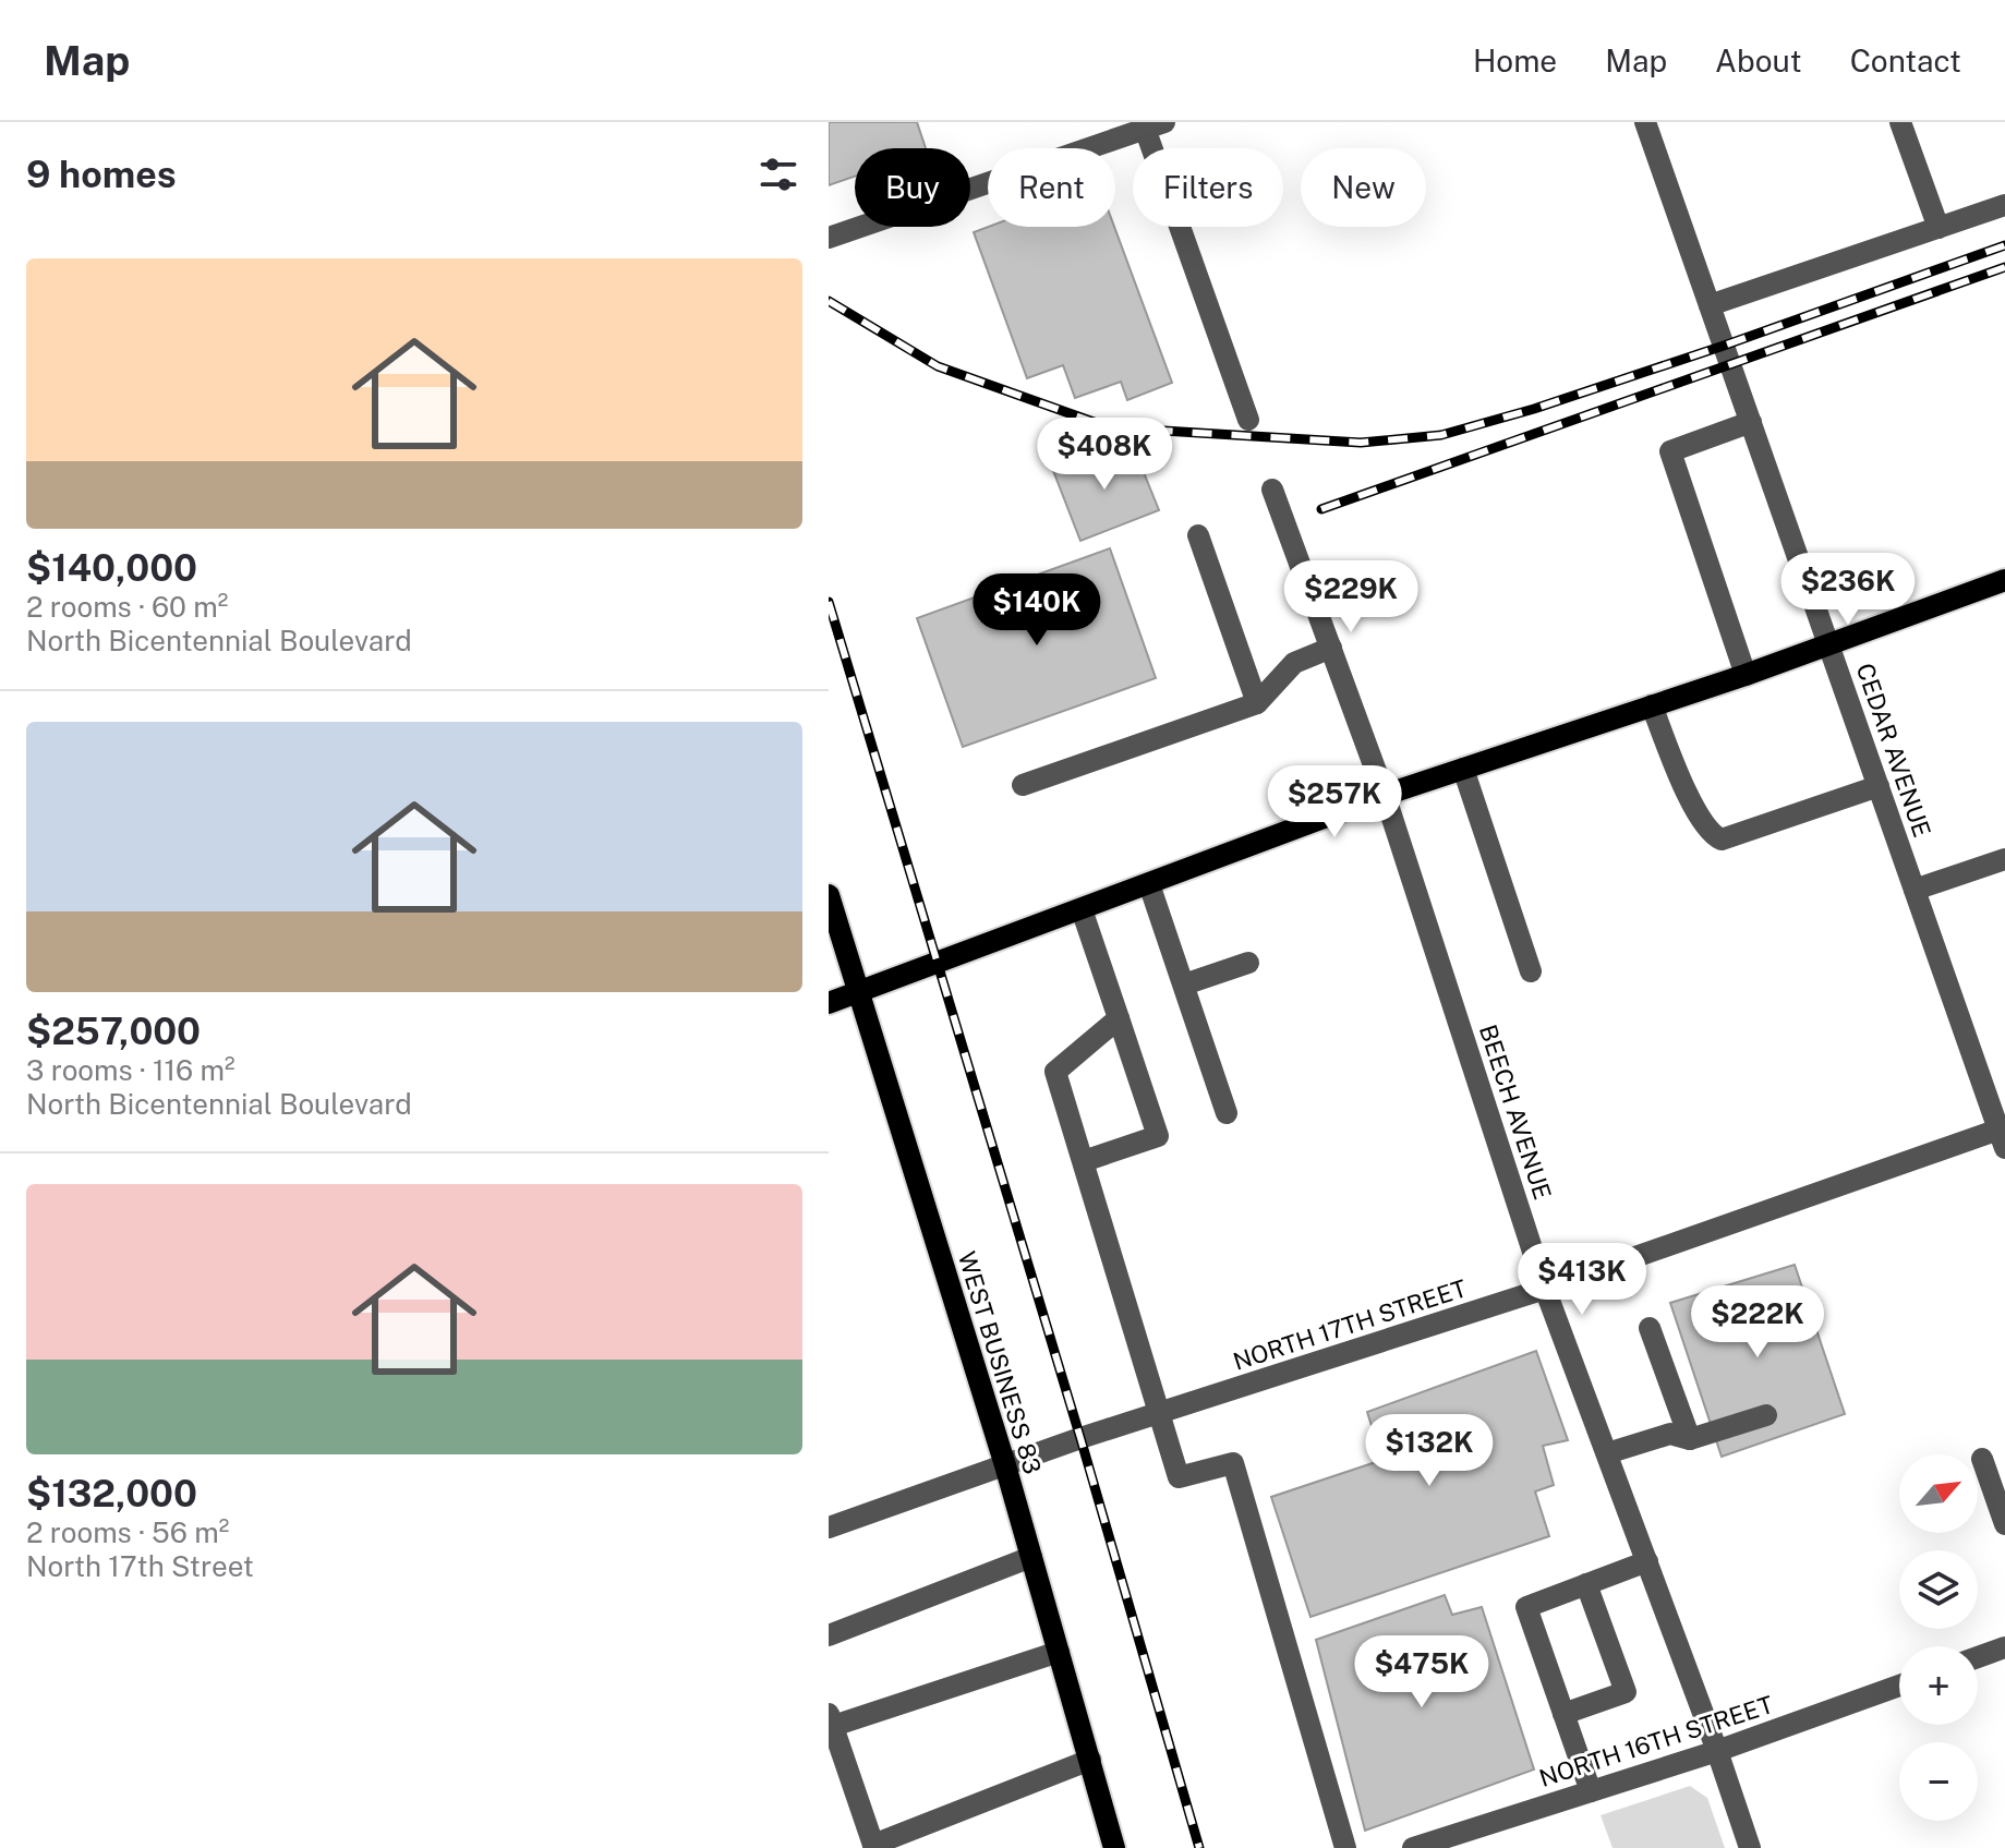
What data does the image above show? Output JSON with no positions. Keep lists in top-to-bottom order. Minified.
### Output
{"streets":{"main road":["WEST BUSINESS 83"],"street":["CEDAR AVENUE","BEECH AVENUE","NORTH 17TH STREET","NORTH 16TH STREET"]},"crossings":[["CEDAR AVENUE","NORTH 17TH STREET"],["BEECH AVENUE","NORTH 17TH STREET"],["BEECH AVENUE","NORTH 16TH STREET"],["NORTH 17TH STREET","WEST BUSINESS 83"]],"north":"top right","page":{"header":"Map","nav":["Home","Map","About","Contact"],"heading":"9 homes","chip":["Buy","Rent","Filters","New"],"list":[{"name":"$140,000","note":"2 rooms · 60 m² · North Bicentennial Boulevard"},{"name":"$257,000","note":"3 rooms · 116 m² · North Bicentennial Boulevard"},{"name":"$132,000","note":"2 rooms · 56 m² · North 17th Street"}],"price":["$408K","$236K","$229K","$140K","$257K","$413K","$222K","$132K","$475K"],"map_buttons":["+","−"]}}
